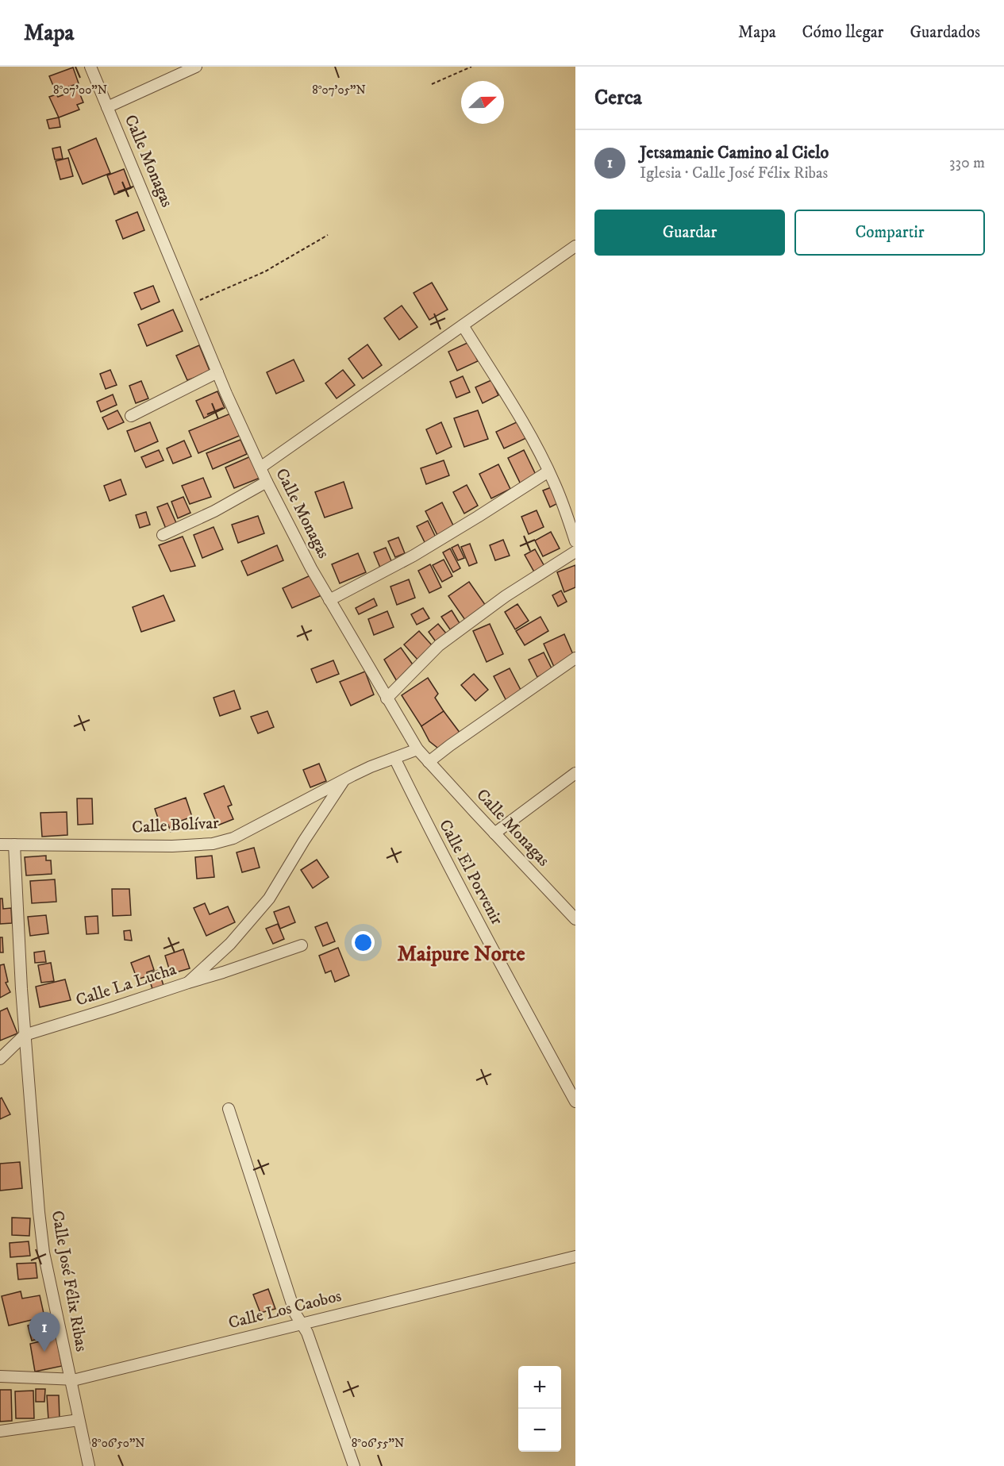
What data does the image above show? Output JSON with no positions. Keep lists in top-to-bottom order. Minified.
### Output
{"streets":{"street":["Calle Monagas","Calle Bolívar","Calle El Porvenir","Calle La Lucha","Calle José Félix Ribas","Calle Los Caobos"]},"crossings":[["Calle Monagas","Calle Bolívar"],["Calle Bolívar","Calle El Porvenir"],["Calle Bolívar","Calle La Lucha"],["Calle Bolívar","Calle José Félix Ribas"],["Calle La Lucha","Calle José Félix Ribas"],["Calle José Félix Ribas","Calle Los Caobos"]],"districts":["Maipure Norte"],"north":"right","page":{"header":"Mapa","nav":["Mapa","Cómo llegar","Guardados"],"heading":"Cerca","list":[{"mark":"1","name":"Jetsamanie Camino al Cielo","note":"Iglesia · Calle José Félix Ribas","value":"330 m"}],"buttons":["Guardar","Compartir"],"pins":"1","map_buttons":["+","−"]},"coordinates":["8°07'00\"N","8°07'05\"N","8°06'50\"N","8°06'55\"N"]}
